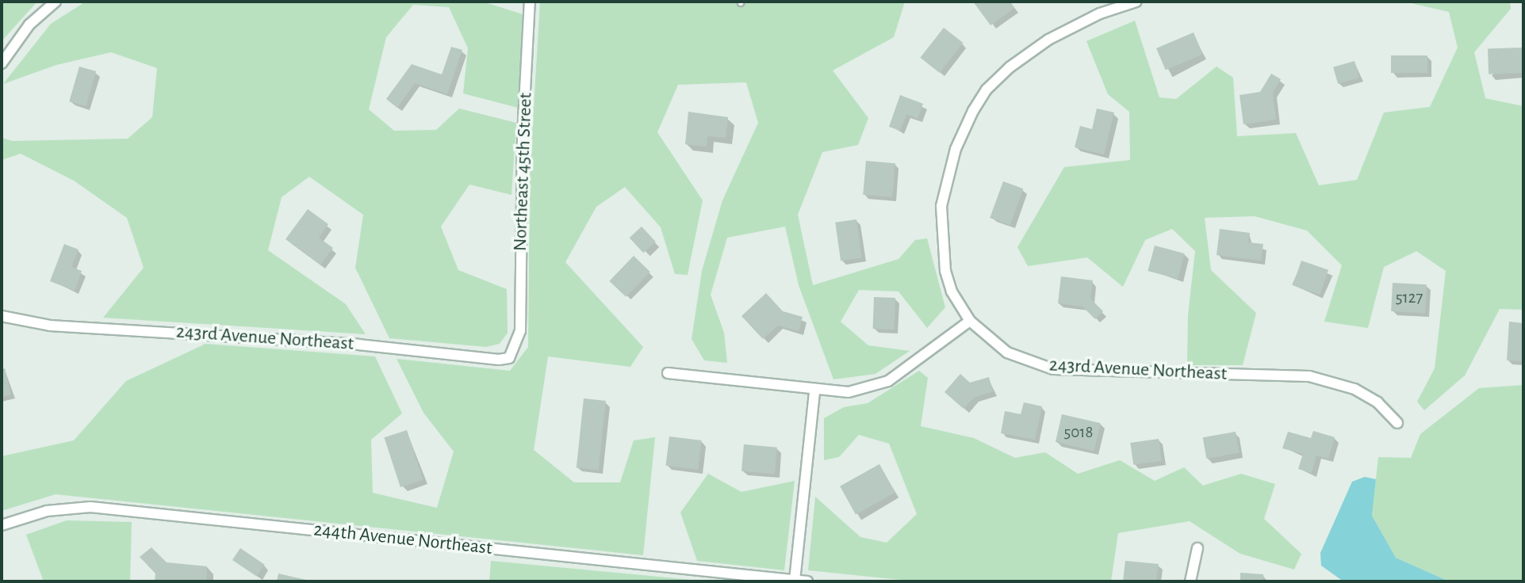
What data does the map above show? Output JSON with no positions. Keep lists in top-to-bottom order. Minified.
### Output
{"streets":{"street":["Northeast 45th Street","243rd Avenue Northeast","244th Avenue Northeast"]},"crossings":[["Northeast 45th Street","243rd Avenue Northeast"]],"house_numbers":["5127","5018"]}
